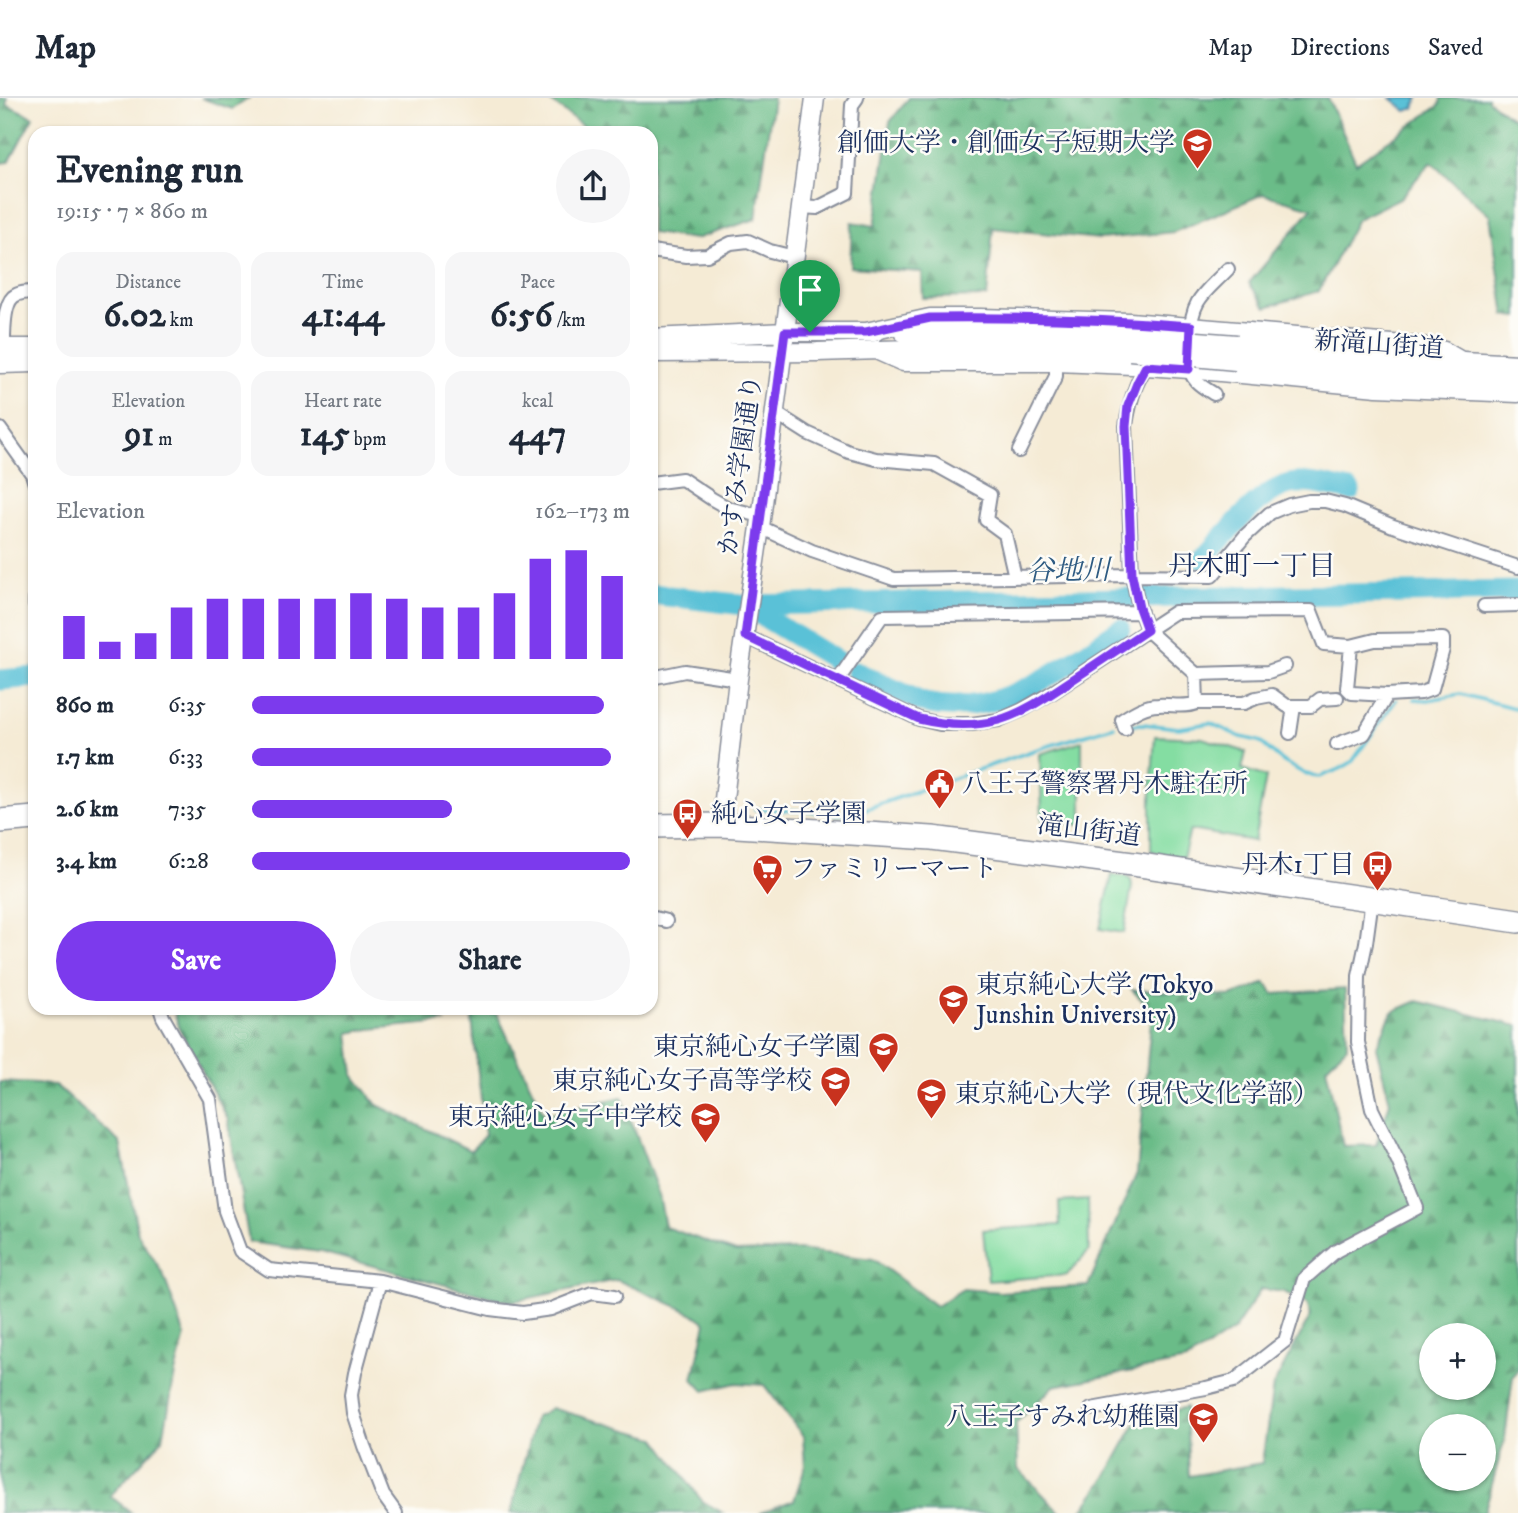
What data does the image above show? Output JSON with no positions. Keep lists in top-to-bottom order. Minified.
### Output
{"streets":{"highway":["滝山街道"],"main road":["新滝山街道","かすみ学園通り"]},"districts":["丹木町一丁目"],"water":["谷地川"],"places":{"school or university":["創価大学・創価女子短期大学","東京純心大学 (Tokyo Junshin University)","東京純心女子学園","東京純心女子高等学校","東京純心大学（現代文化学部）","東京純心女子中学校","八王子すみれ幼稚園"],"public building":["八王子警察署丹木駐在所"],"bus stop":["純心女子学園","丹木1丁目"],"supermarket":["ファミリーマート"]},"page":{"header":"Map","nav":["Map","Directions","Saved"],"heading":["Evening run","19:15 · 7 × 860 m"],"stats":[["Distance","6.02 km"],["Time","41:44"],["Pace","6:56 /km"],["Elevation","91 m"],["Heart rate","145 bpm"],["kcal","447"]],"chart":["Elevation","162–173 m"],"list":[{"name":"860 m","note":"6:35"},{"name":"1.7 km","note":"6:33"},{"name":"2.6 km","note":"7:35"},{"name":"3.4 km","note":"6:28"}],"buttons":["Save","Share"],"map_buttons":["+","−"]}}
